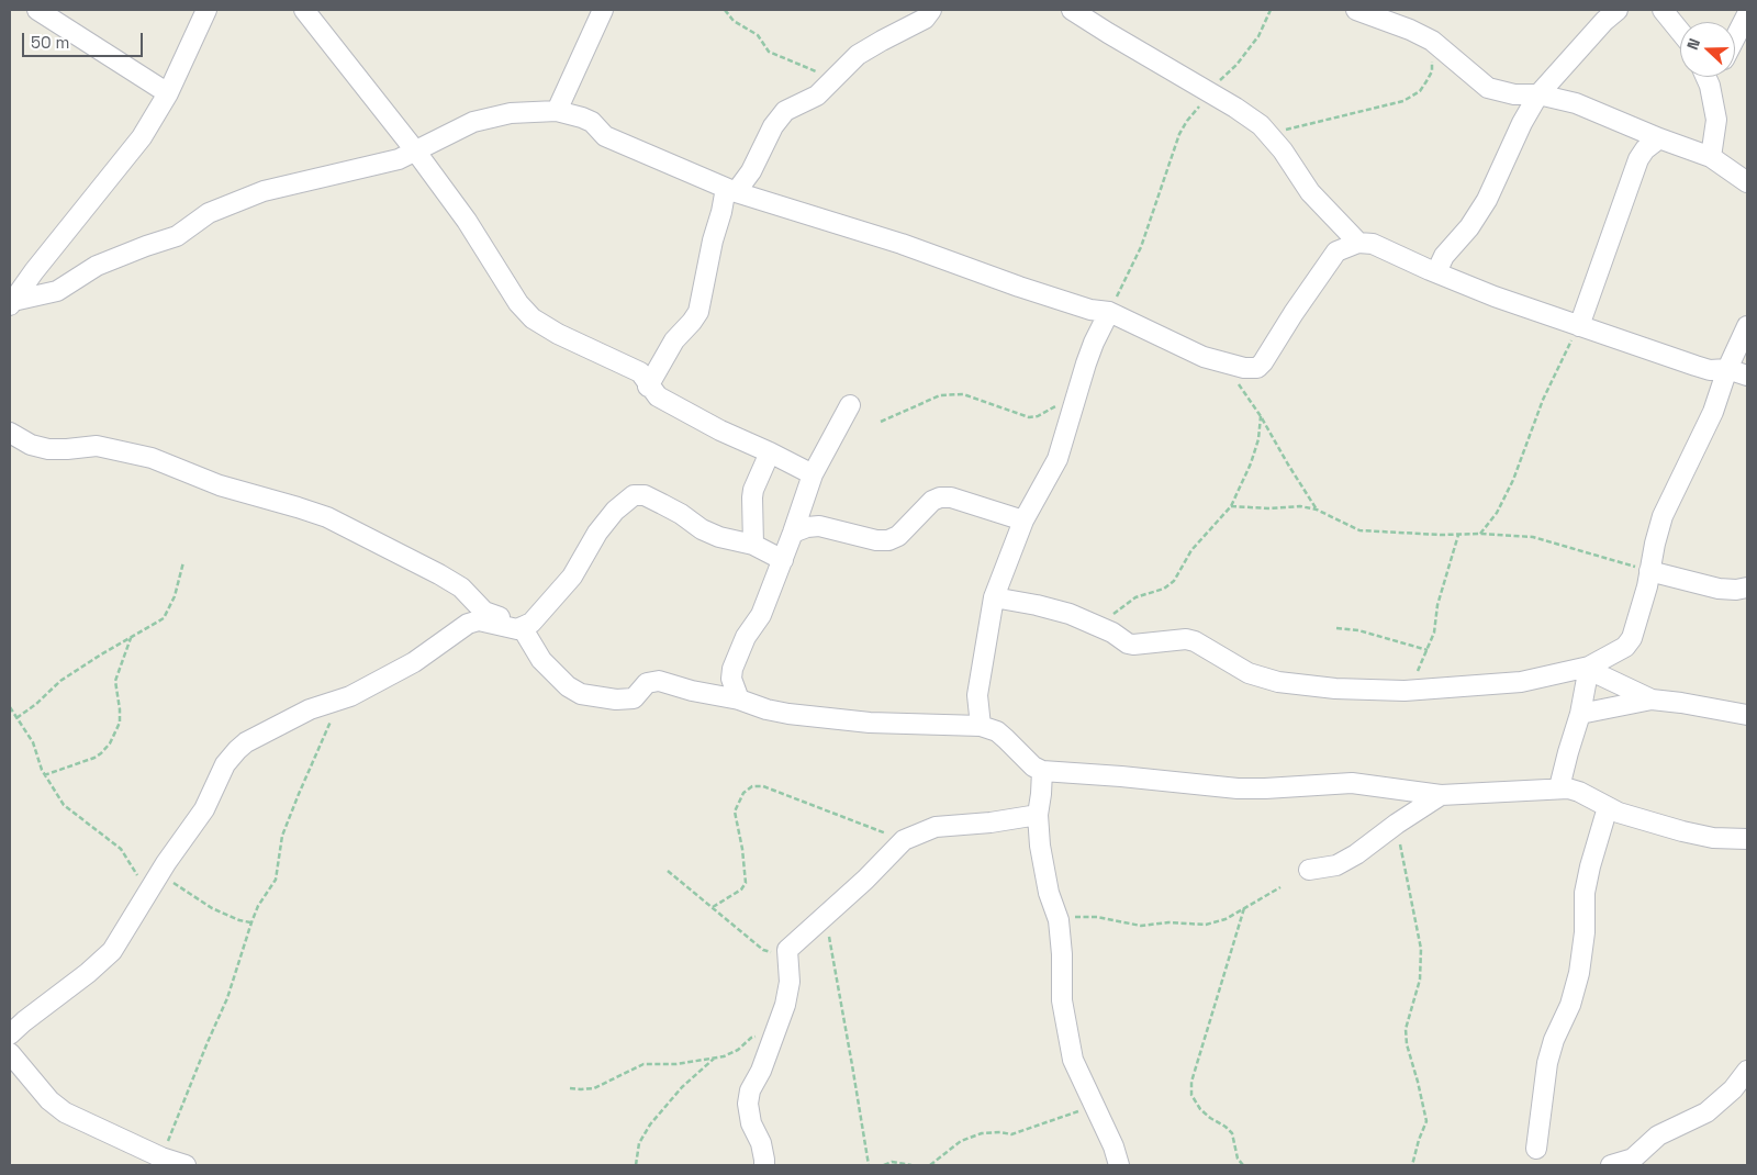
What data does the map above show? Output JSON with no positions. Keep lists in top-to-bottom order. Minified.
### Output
{"scale_bar":"50 m","north":"left"}
